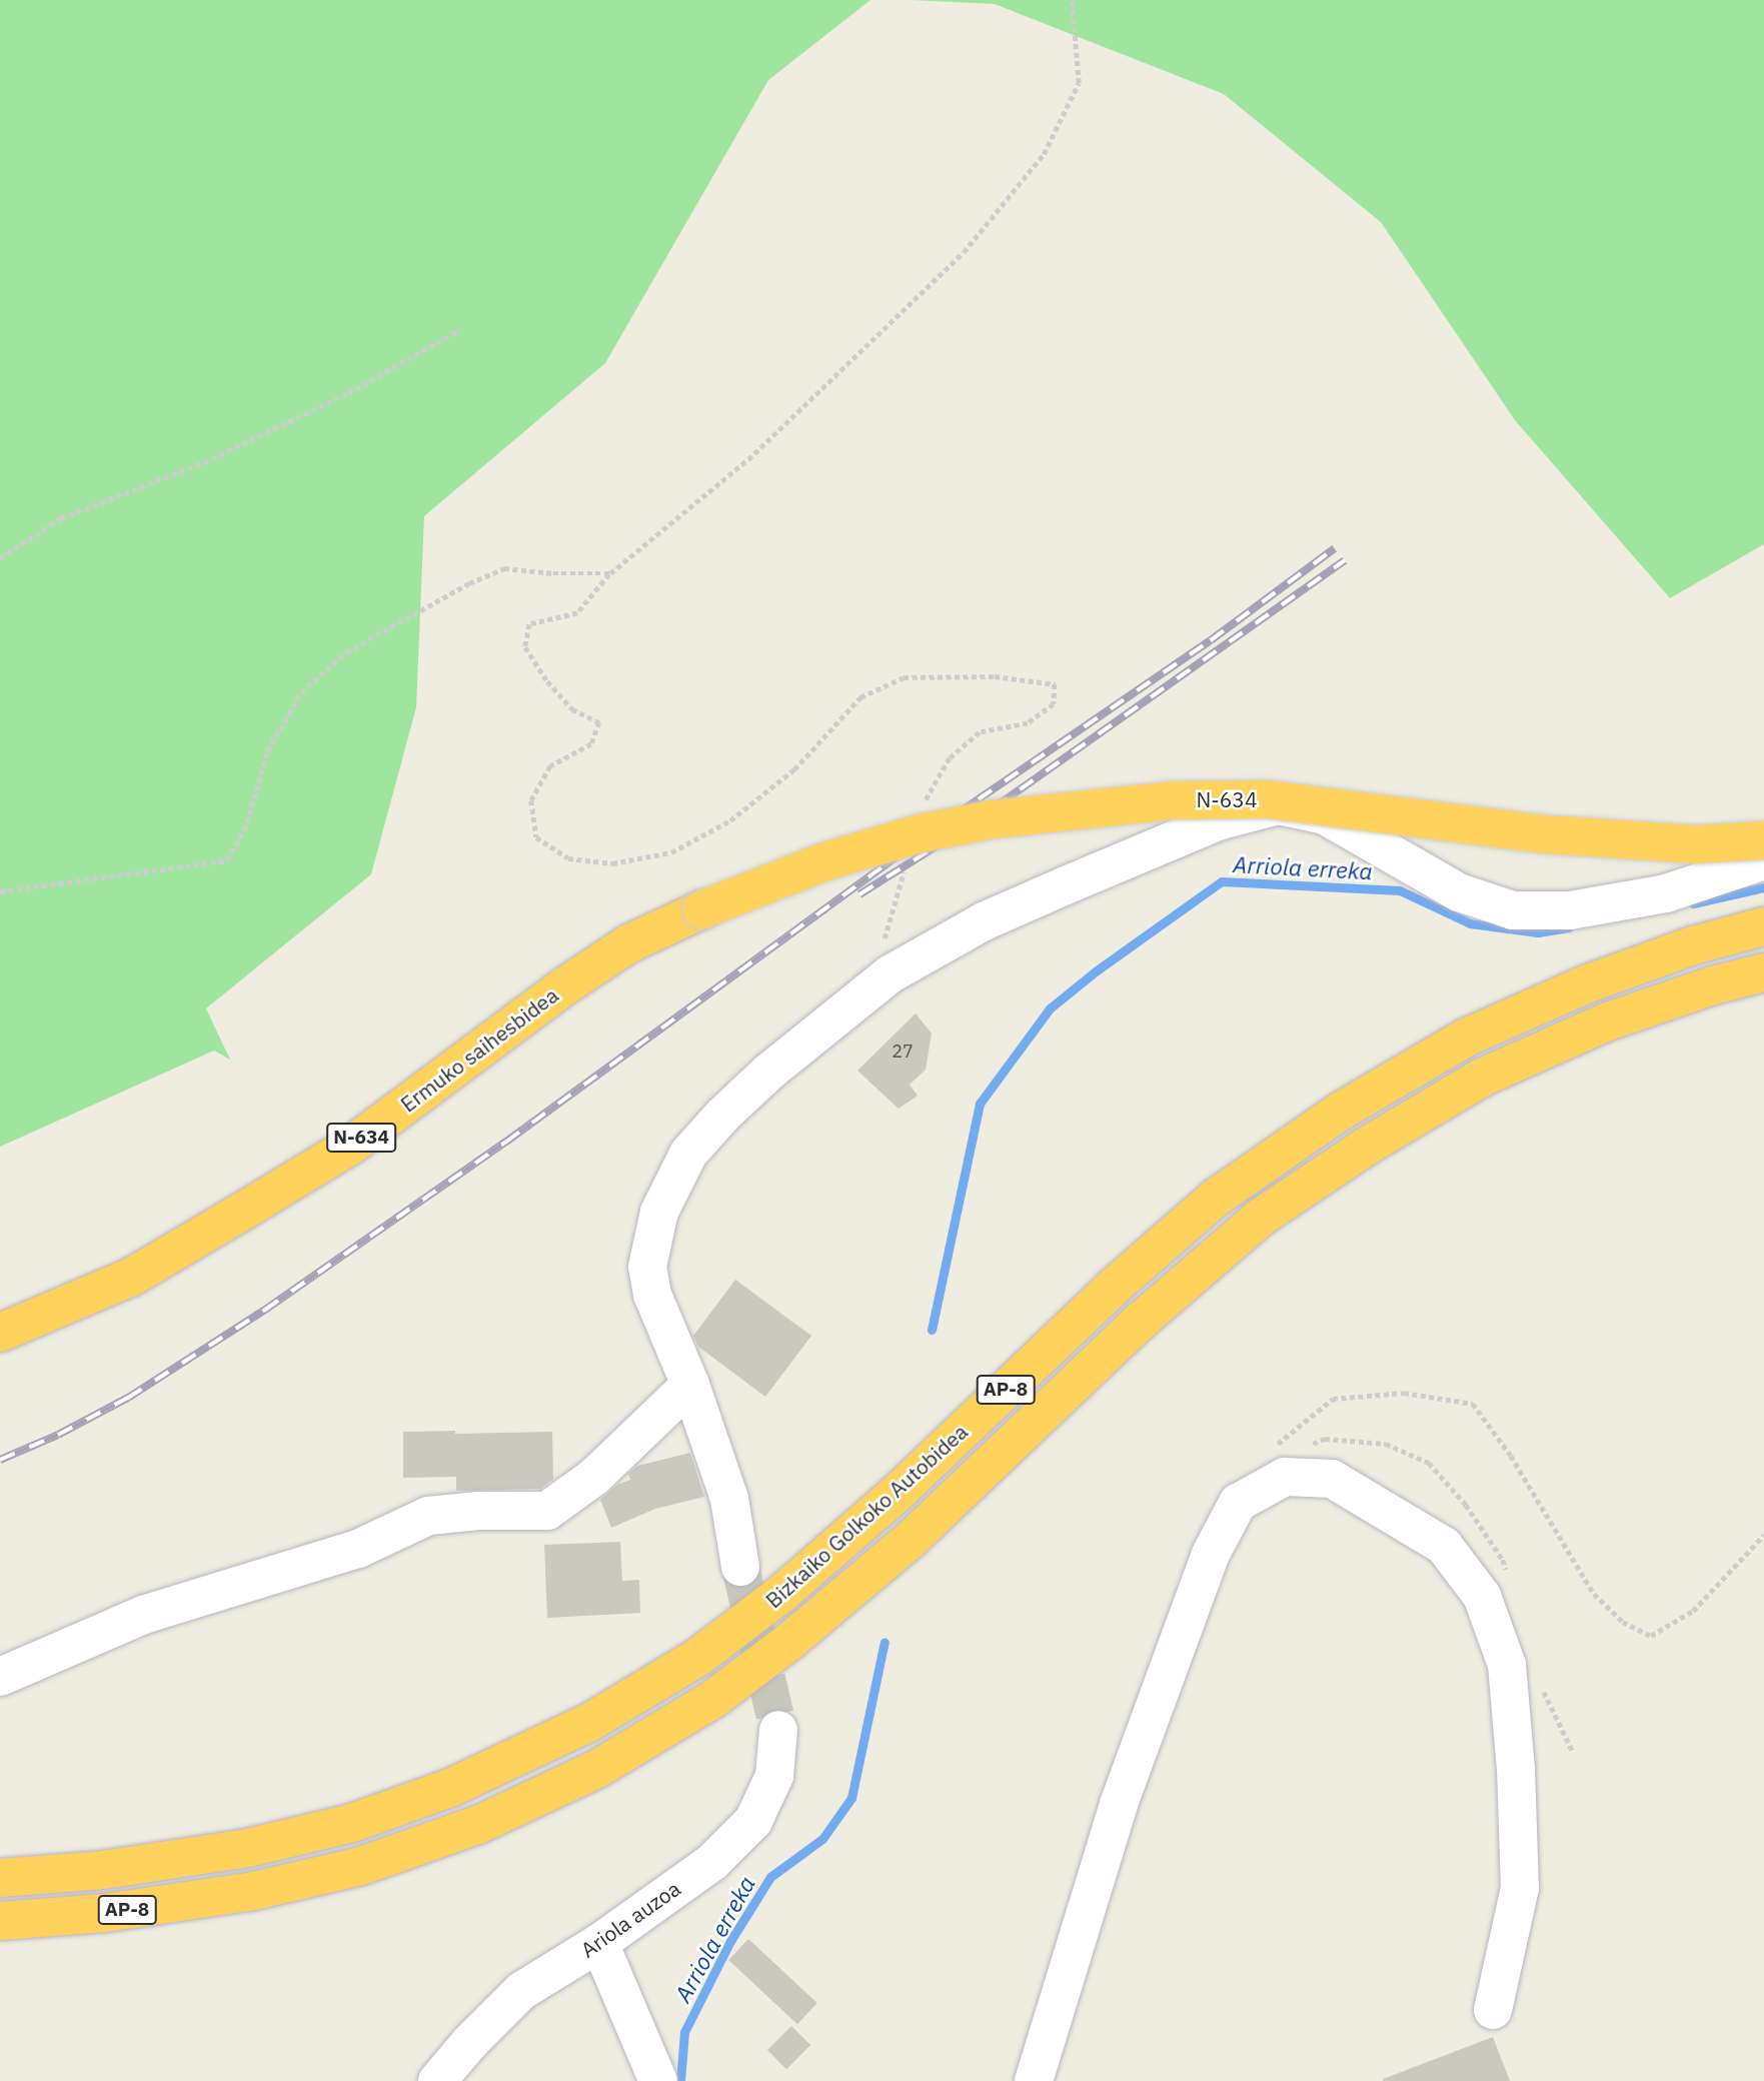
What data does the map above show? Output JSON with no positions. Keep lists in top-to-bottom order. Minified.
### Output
{"streets":{"highway":["N-634","Ermuko saihesbidea","AP-8","Bizkaiko Golkoko Autobidea"],"street":["Ariola auzoa"]},"crossings":[["N-634","Ermuko saihesbidea"]],"water":["Arriola erreka"],"house_numbers":["27"]}
